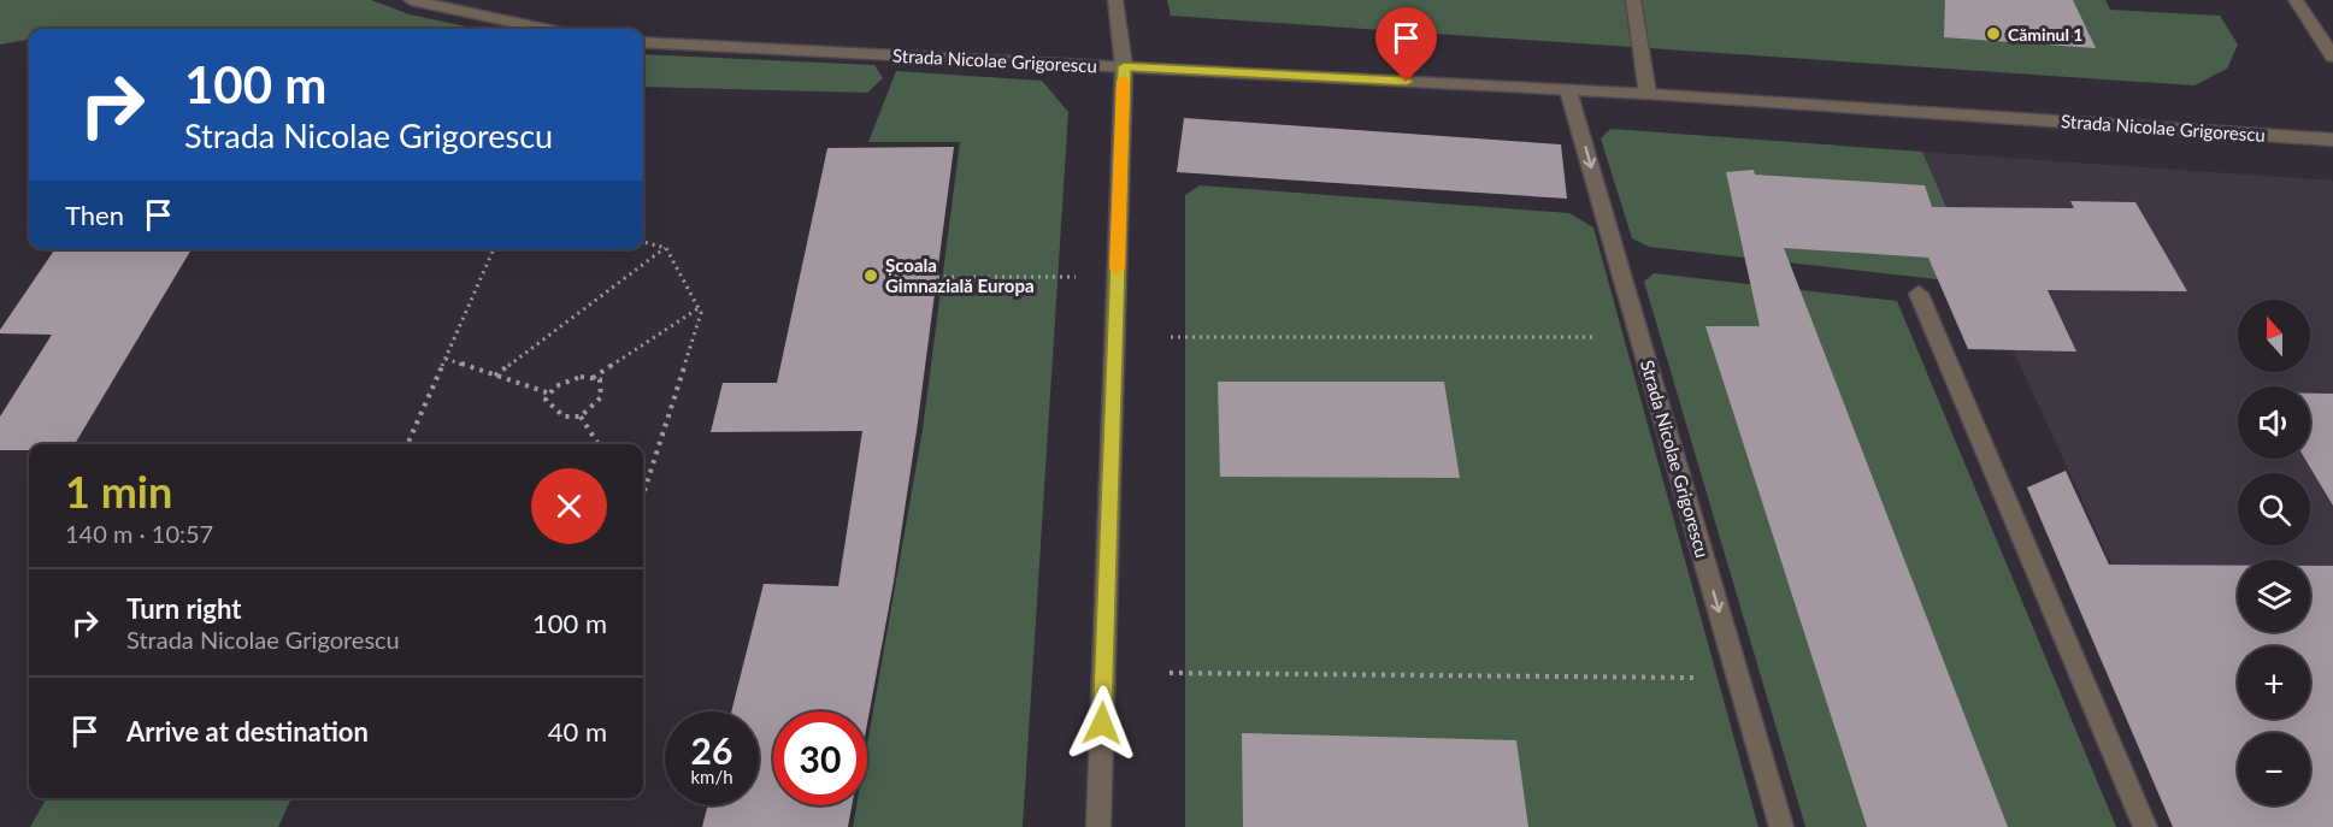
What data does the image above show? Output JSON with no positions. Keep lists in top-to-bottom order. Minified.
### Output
{"streets":{"street":["Strada Nicolae Grigorescu"]},"places":["Căminul 1","Școala Gimnazială Europa"],"north":"top","page":{"turn":["100 m","Strada Nicolae Grigorescu"],"then":"Then","map_buttons":["+","−"],"heading":["1 min","140 m · 10:57"],"list":[{"name":"Turn right","note":"Strada Nicolae Grigorescu","value":"100 m"},{"name":"Arrive at destination","value":"40 m"}],"speed":"26 km/h","limit":"30"}}
